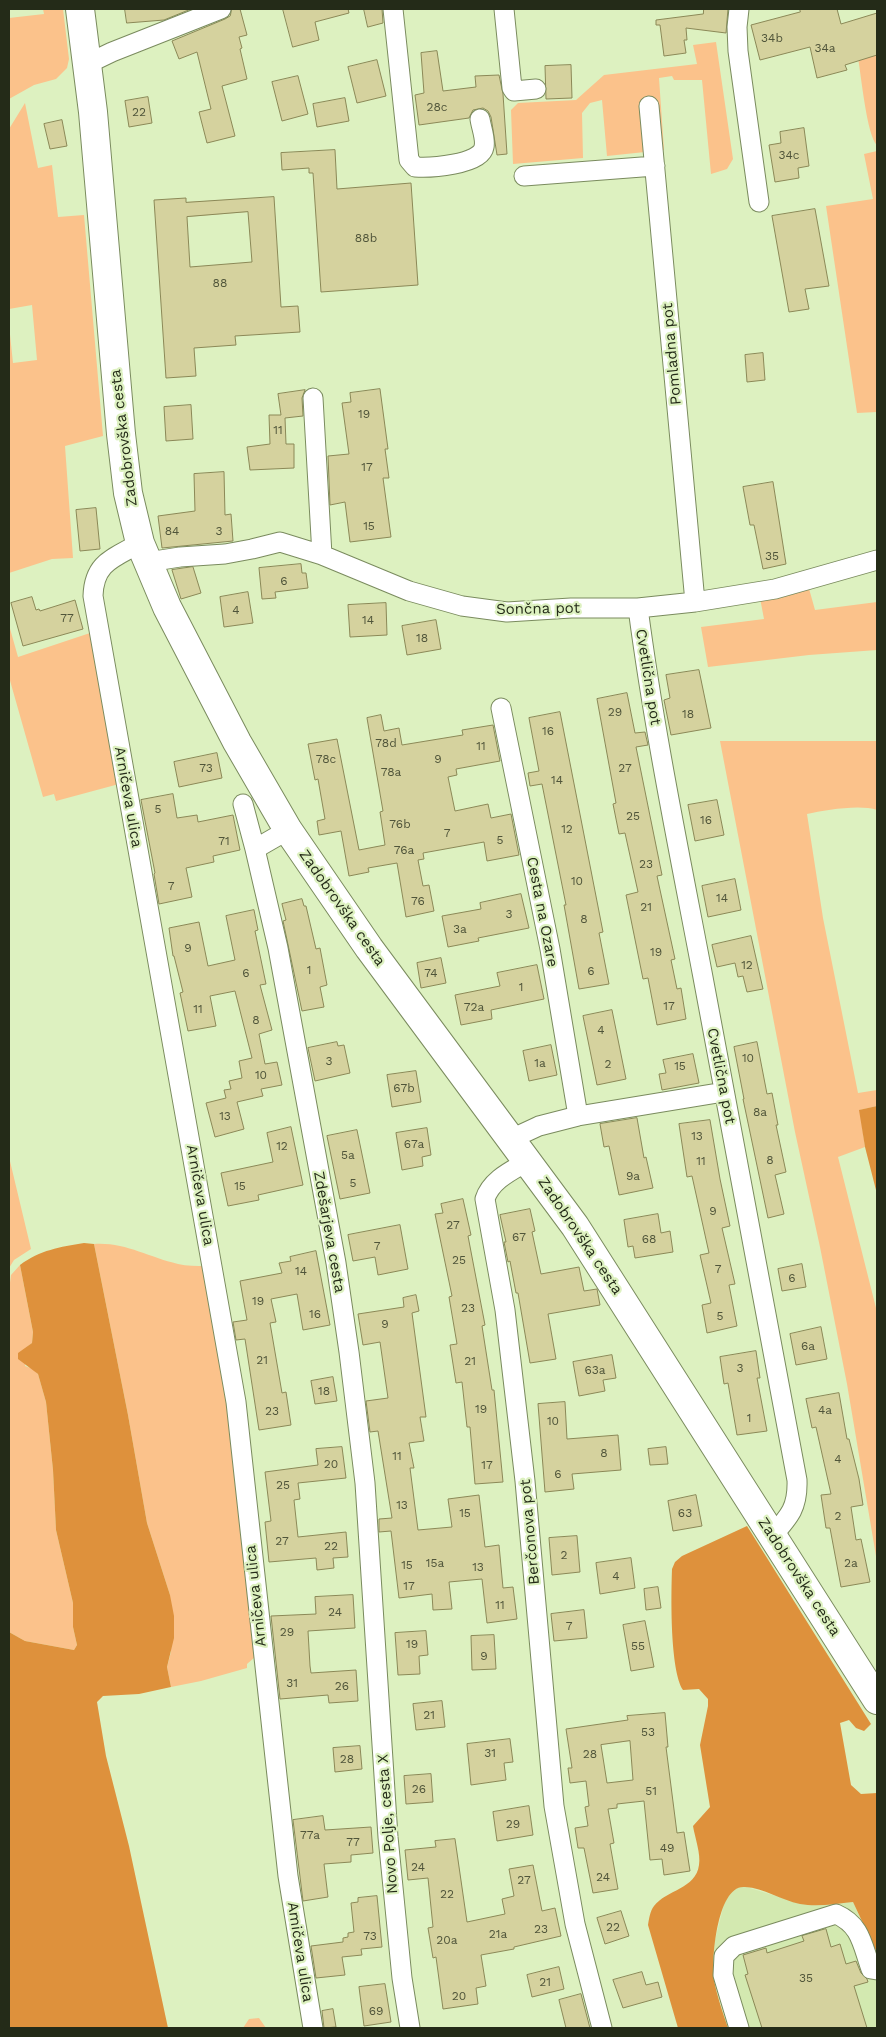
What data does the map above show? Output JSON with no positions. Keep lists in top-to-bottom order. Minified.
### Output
{"streets":{"main road":["Zadobrovška cesta"],"street":["Pomladna pot","Sončna pot","Cvetlična pot","Arničeva ulica","Cesta na Ozare","Zdešarjeva cesta","Berčonova pot","Novo Polje, cesta X","Amičeva ulica"]},"crossings":[["Pomladna pot","Sončna pot"],["Zadobrovška cesta","Sončna pot"],["Zadobrovška cesta","Cvetlična pot"],["Zadobrovška cesta","Arničeva ulica"],["Zadobrovška cesta","Berčonova pot"],["Sončna pot","Cvetlična pot"],["Sončna pot","Arničeva ulica"],["Arničeva ulica","Amičeva ulica"],["Zdešarjeva cesta","Novo Polje, cesta X"]],"house_numbers":["34b","34a","28c","22","34c","88b","88","19","11","17","15","84","3","35","6","4","77","14","18","29","18","16","78d","11","78c","9","73","27","78a","14","5","25","16","76b","12","7","5","71","76a","23","10","7","14","76","21","3","8","3a","9","19","12","1","6","6","74","1","17","72a","11","8","4","10","3","1a","2","15","10","67b","8a","13","13","67a","12","5a","8","11","9a","5","15","9","27","67","68","7","25","7","14","6","19","23","16","5","9","6a","21","21","3","63a","18","19","4a","23","1","10","8","11","4","20","17","6","25","13","15","63","2","27","22","2","15a","2a","15","13","4","17","11","24","7","29","19","55","9","31","26","21","53","31","28","28","26","51","29","77a","77","49","24","24","27","22","22","23","21a","73","20a","35","21","20","69"]}
